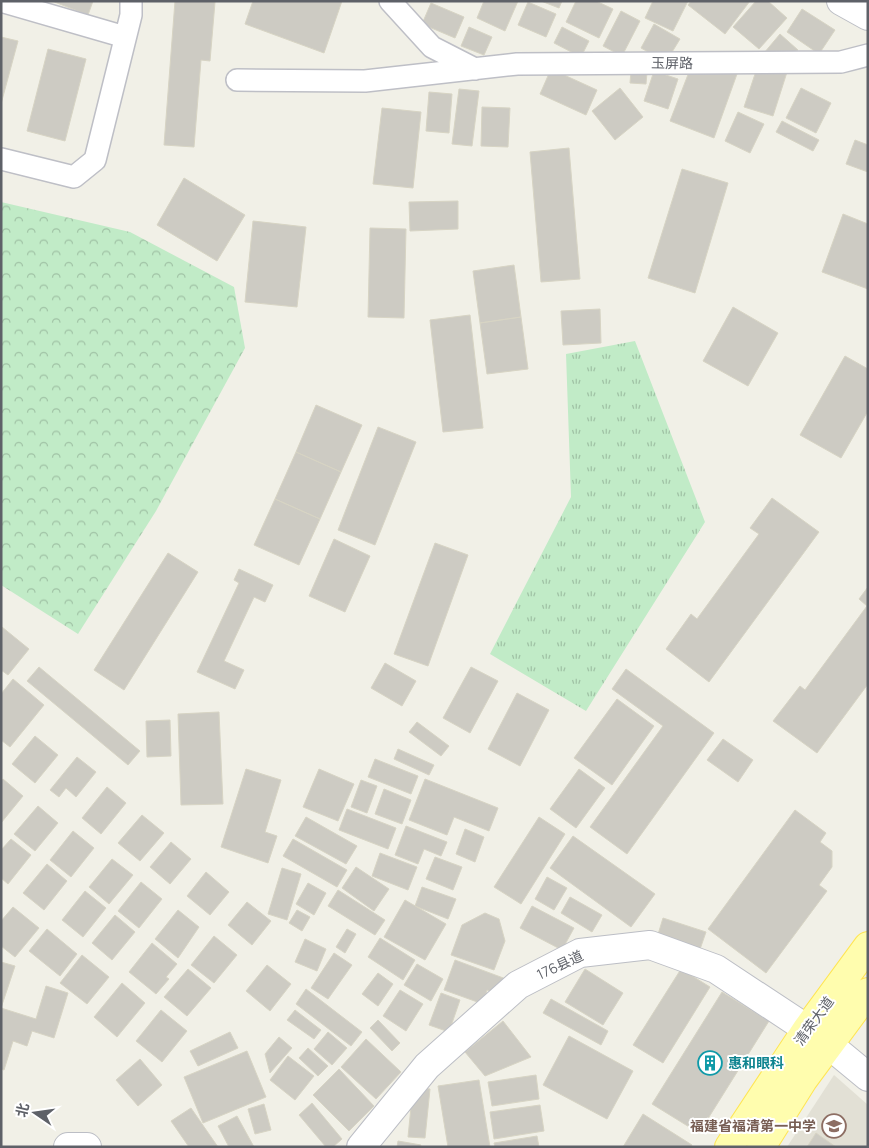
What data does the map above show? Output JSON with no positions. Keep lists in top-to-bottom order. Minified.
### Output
{"streets":{"main road":["176县道","清荣大道"],"street":["玉屏路"]},"crossings":[["176县道","清荣大道"]],"places":{"building":["惠和眼科"],"school or university":["福建省福清第一中学"]},"north":"left"}
